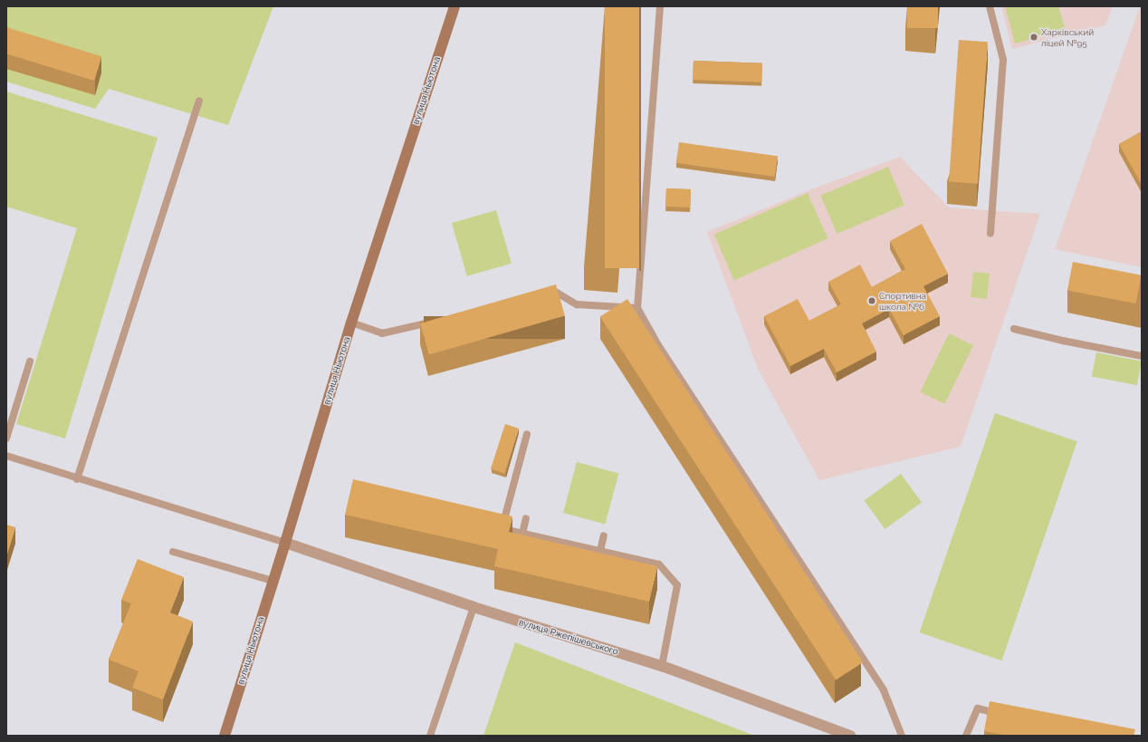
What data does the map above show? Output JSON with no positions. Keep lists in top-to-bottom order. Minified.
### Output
{"streets":{"street":["вулиця Ньютона","вулиця Ржепішевського"]},"crossings":[["вулиця Ньютона","вулиця Ржепішевського"]],"places":["Харківський ліцей №95","Спортивна школа №6"]}
